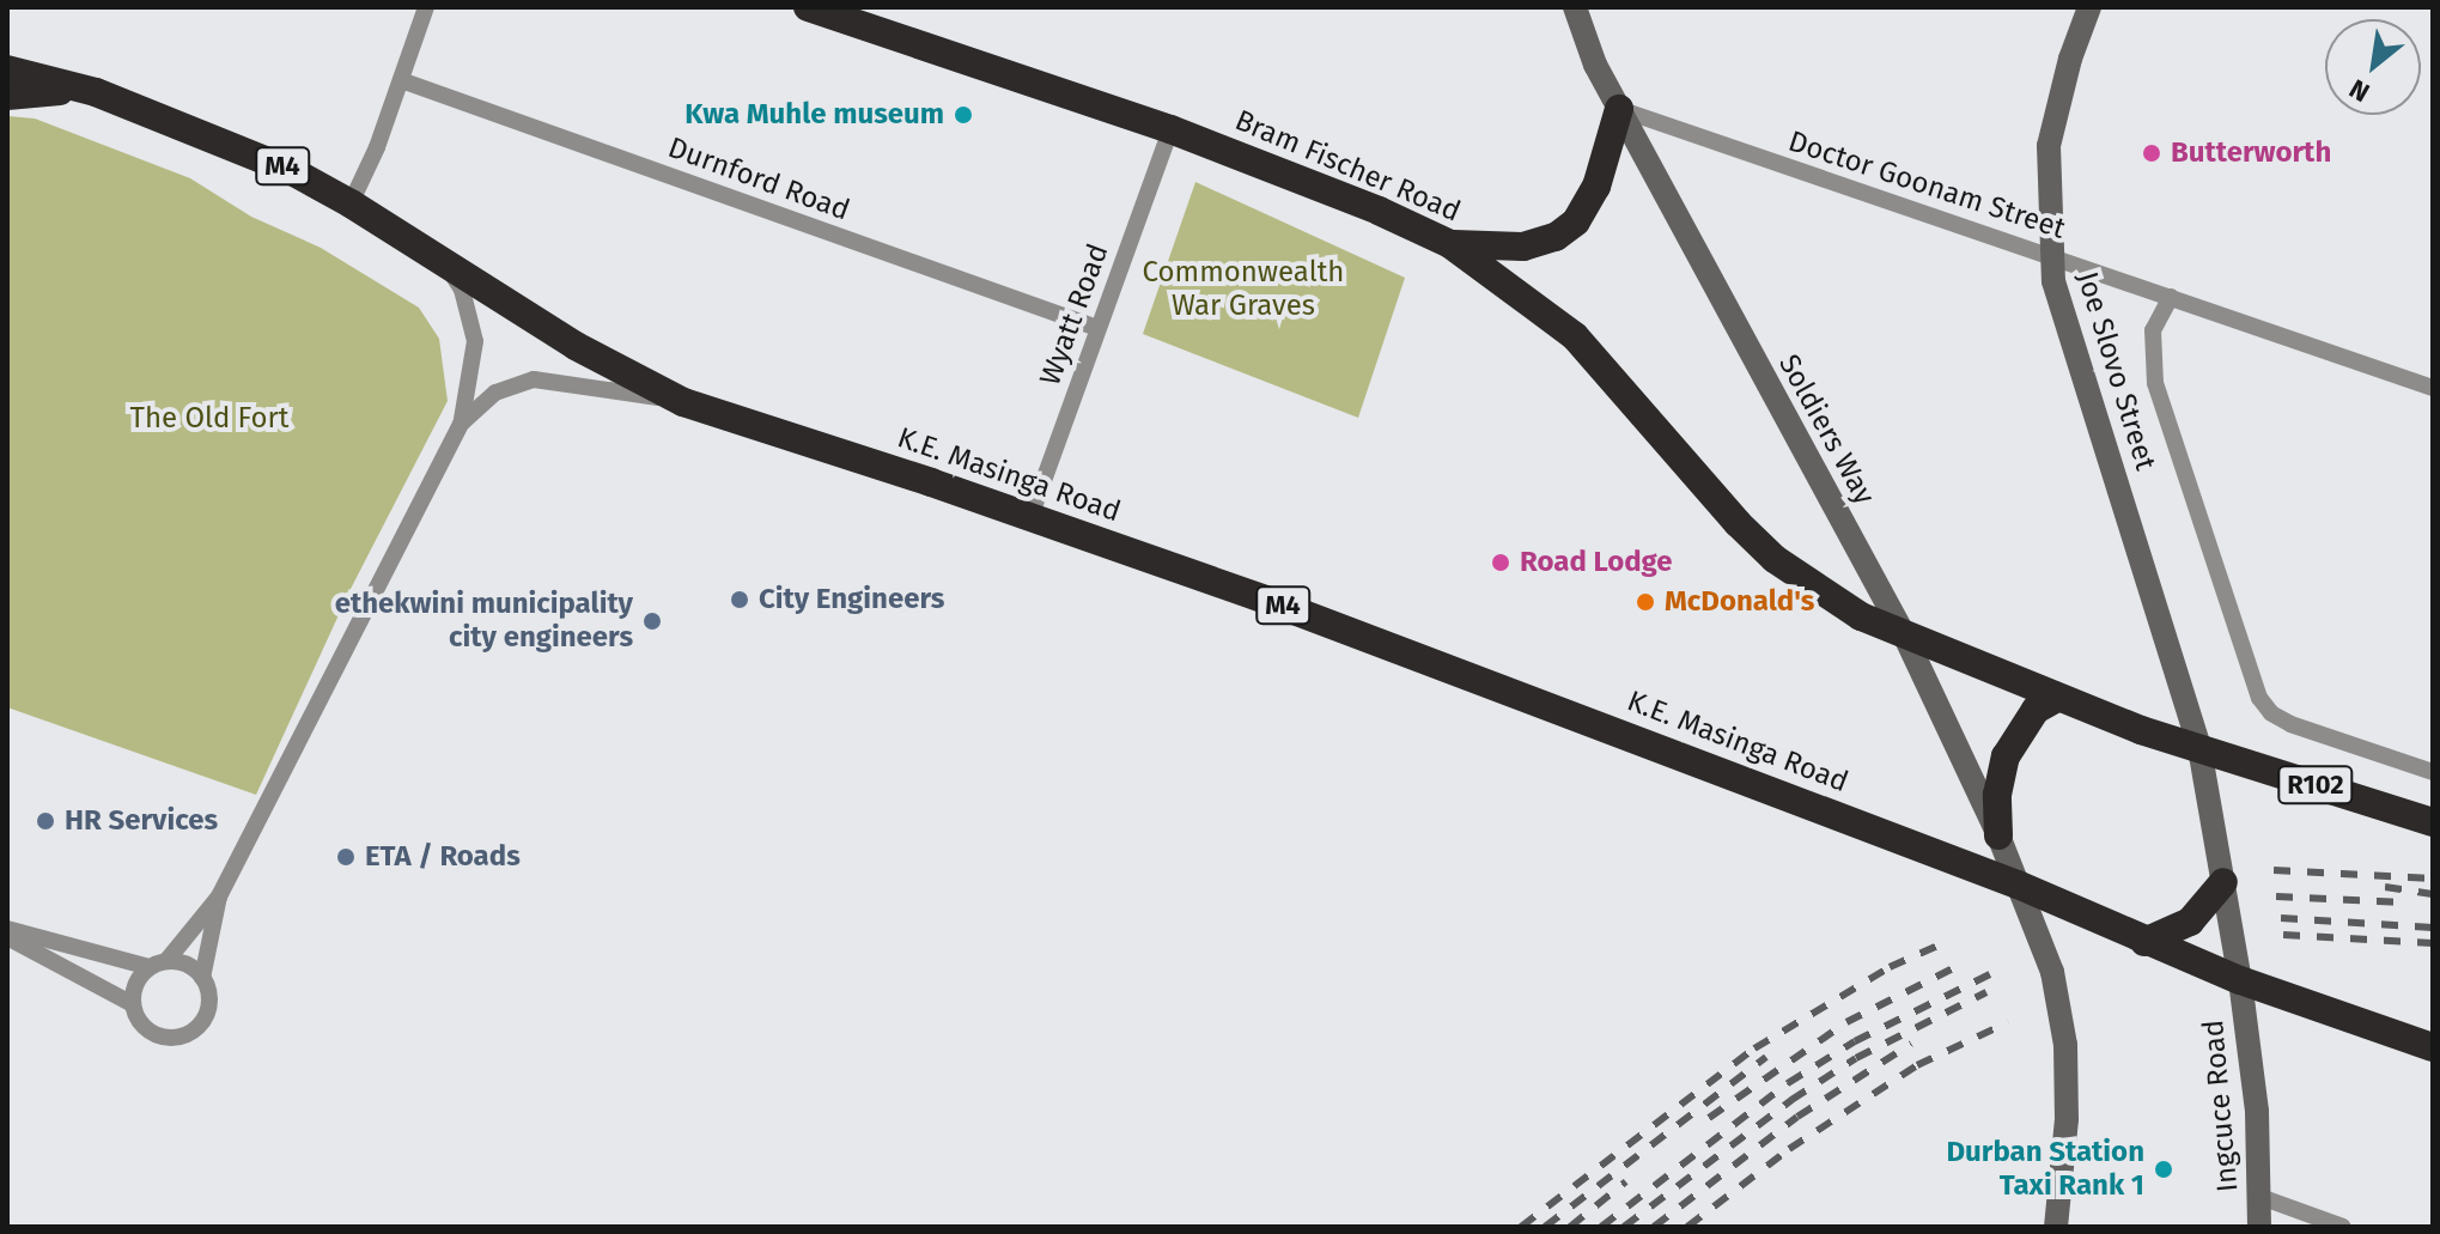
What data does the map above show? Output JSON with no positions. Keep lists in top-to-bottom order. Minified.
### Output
{"streets":{"highway":["M4","Bram Fischer Road","K.E. Masinga Road","R102"],"main road":["Joe Slovo Street","Soldiers Way","Ingcuce Road"],"street":["Durnford Road","Doctor Goonam Street","Wyatt Road"]},"crossings":[["Bram Fischer Road","Wyatt Road"],["Bram Fischer Road","Soldiers Way"],["Bram Fischer Road","R102"],["Durnford Road","Wyatt Road"],["Doctor Goonam Street","Joe Slovo Street"],["Doctor Goonam Street","Soldiers Way"],["Wyatt Road","K.E. Masinga Road"],["Joe Slovo Street","Soldiers Way"],["Joe Slovo Street","K.E. Masinga Road"],["Joe Slovo Street","R102"],["Joe Slovo Street","Ingcuce Road"],["Soldiers Way","K.E. Masinga Road"],["Soldiers Way","R102"],["Soldiers Way","Ingcuce Road"],["K.E. Masinga Road","R102"],["K.E. Masinga Road","Ingcuce Road"],["R102","Ingcuce Road"]],"parks":["Commonwealth War Graves","The Old Fort"],"places":["Kwa Muhle museum","Butterworth","Road Lodge","City Engineers","McDonald's","ethekwini municipality city engineers","HR Services","ETA / Roads","Durban Station Taxi Rank 1"],"north":"bottom left"}
